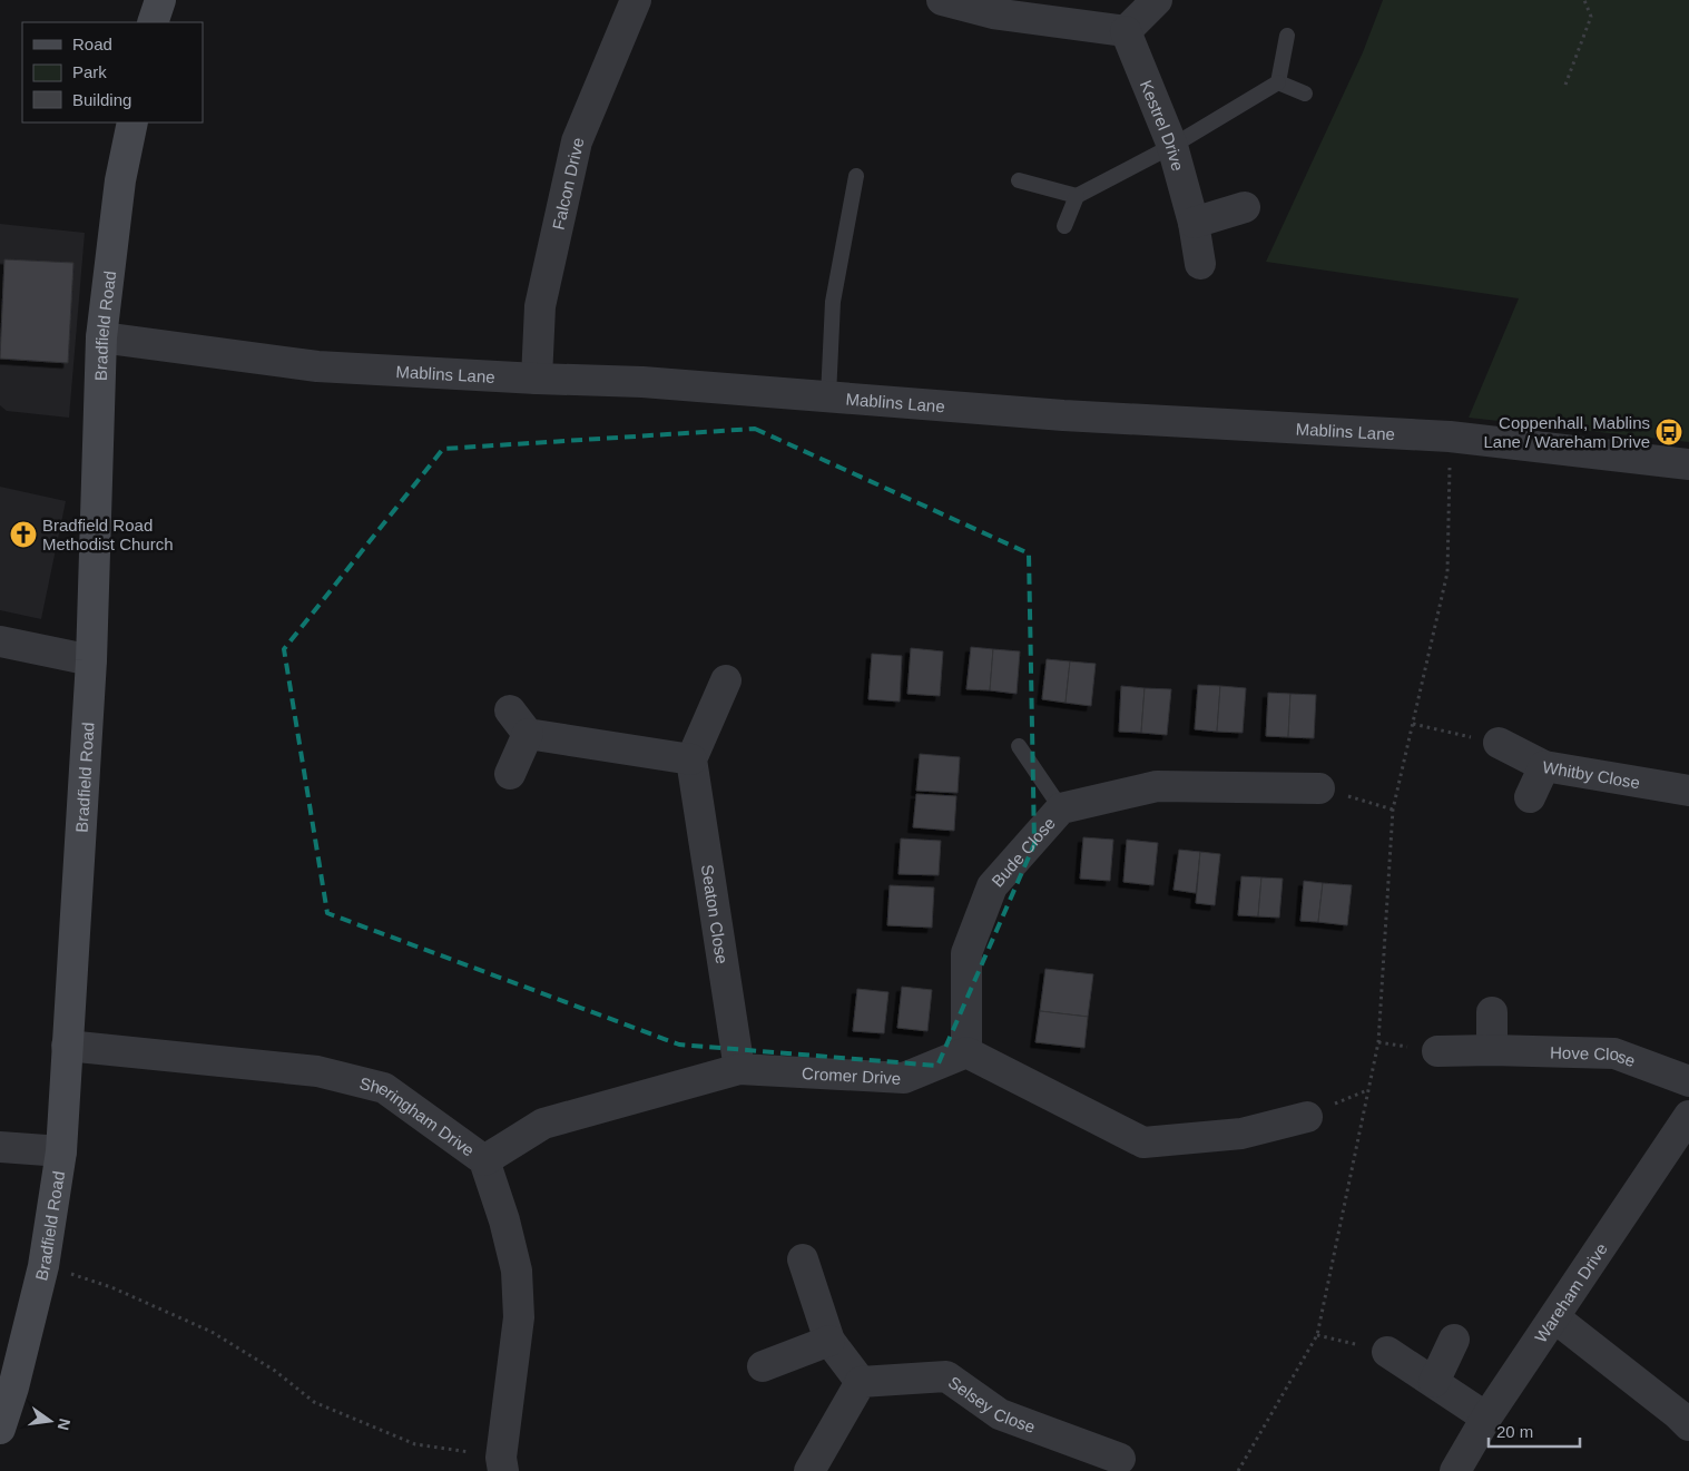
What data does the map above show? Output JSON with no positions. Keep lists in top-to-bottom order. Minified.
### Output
{"streets":{"main road":["Bradfield Road"],"street":["Kestrel Drive","Falcon Drive","Mablins Lane","Whitby Close","Bude Close","Seaton Close","Hove Close","Cromer Drive","Sheringham Drive","Wareham Drive","Selsey Close"]},"crossings":[["Falcon Drive","Mablins Lane"],["Bradfield Road","Mablins Lane"],["Bradfield Road","Sheringham Drive"],["Bude Close","Cromer Drive"],["Seaton Close","Cromer Drive"],["Cromer Drive","Sheringham Drive"]],"places":{"bus stop":["Coppenhall, Mablins Lane / Wareham Drive"],"church":["Bradfield Road Methodist Church"]},"legend":["Road","Park","Building"],"scale_bar":"20 m","north":"right"}
